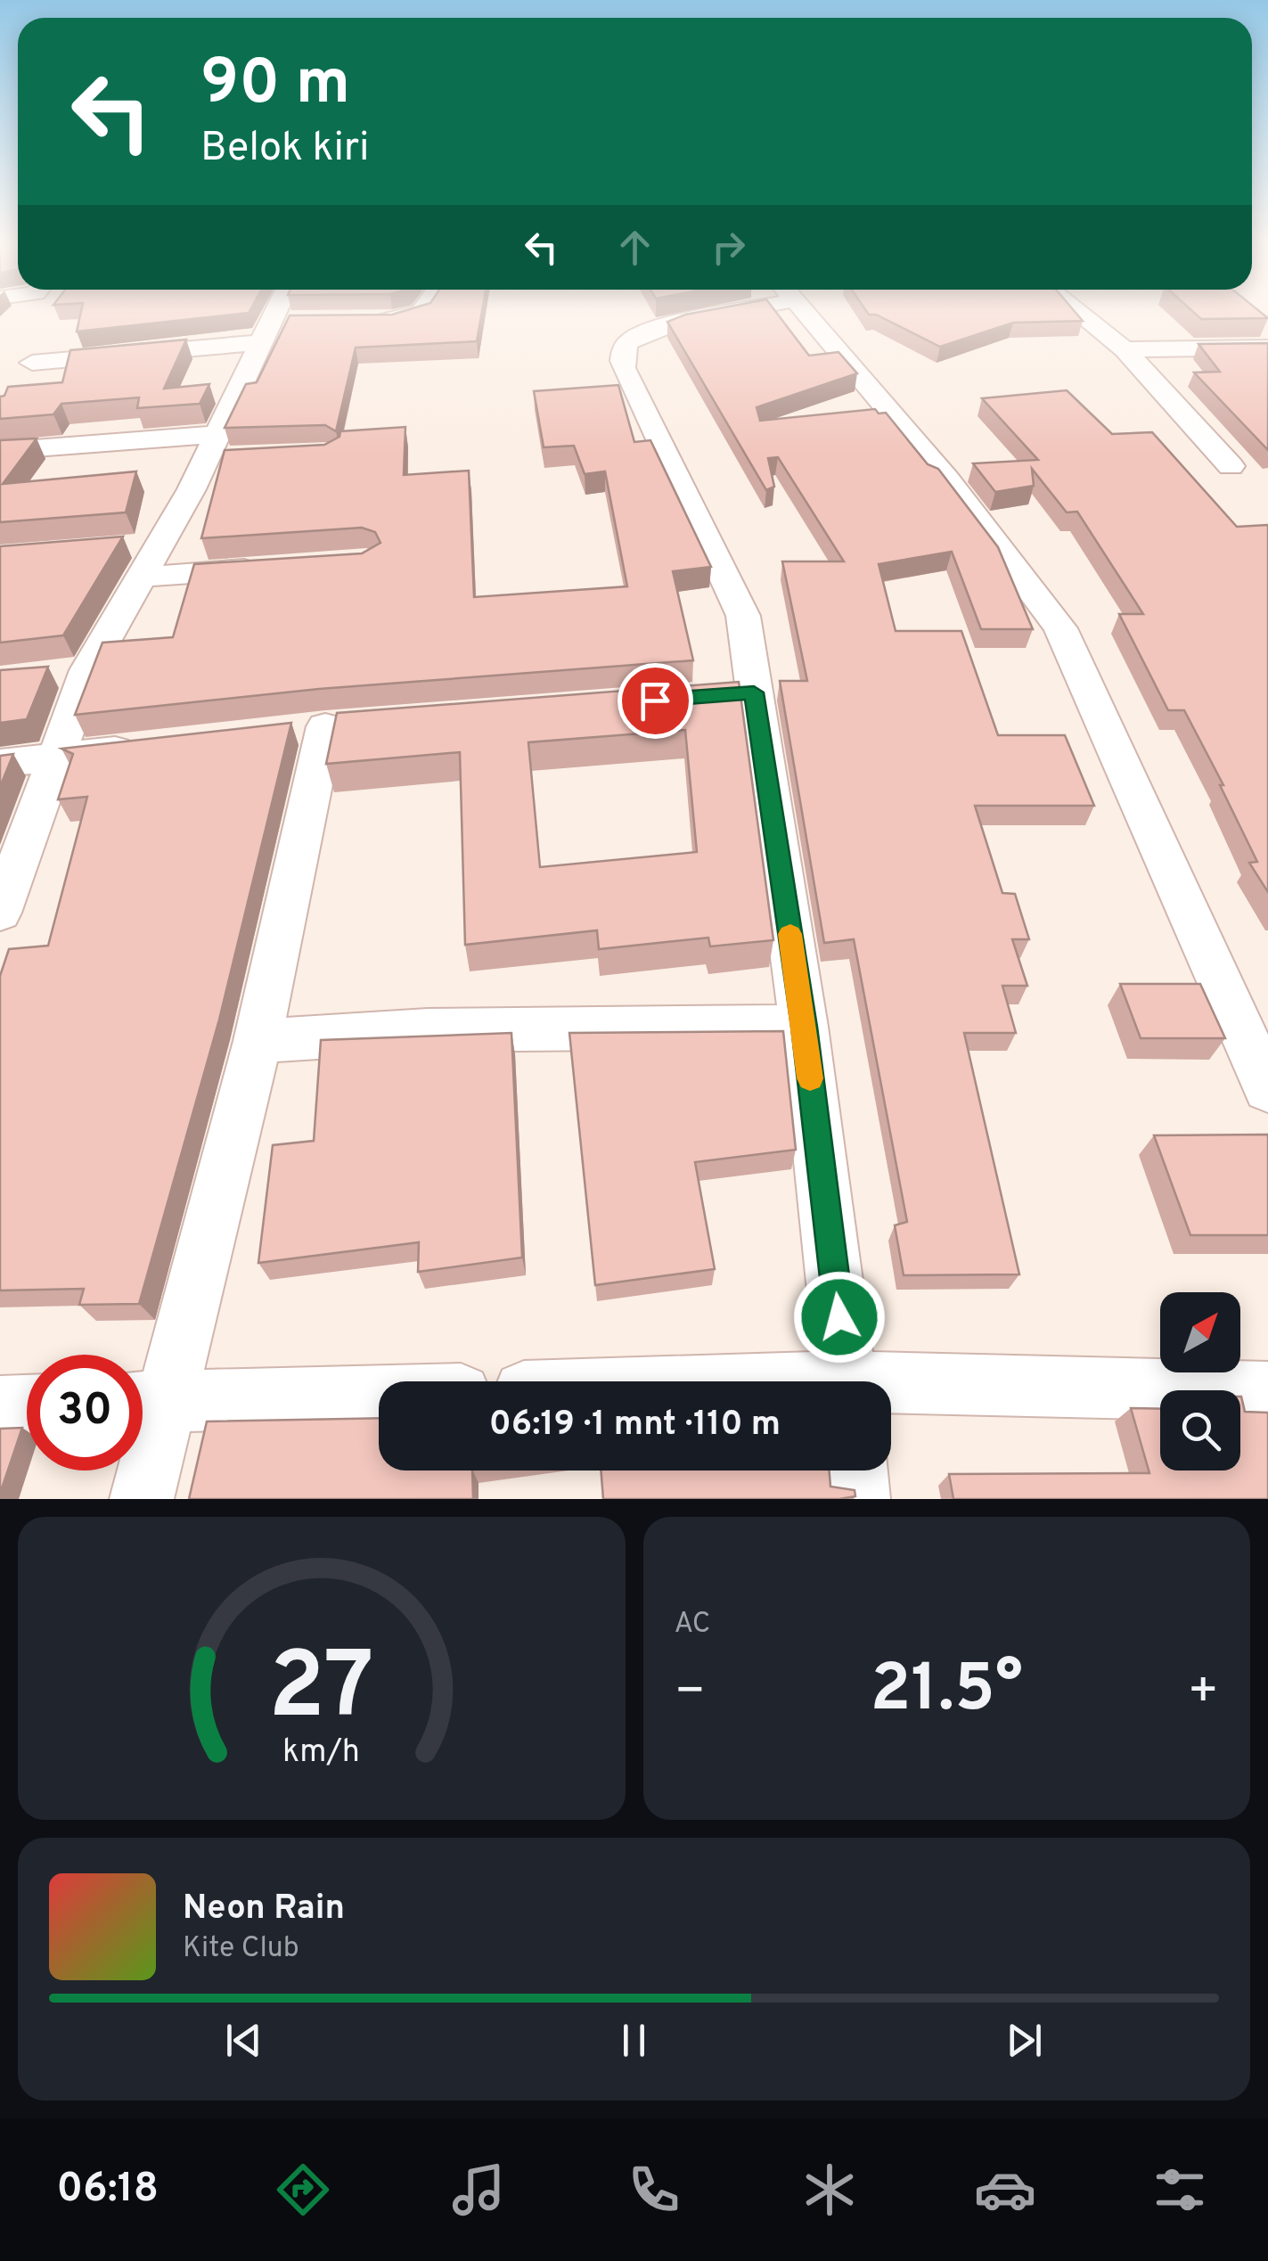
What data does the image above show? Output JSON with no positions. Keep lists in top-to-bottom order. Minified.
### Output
{"north":"top right","page":{"turn":["90 m","Belok kiri"],"limit":"30","trip":"06:19 · 1 mnt · 110 m","tile":"AC","heat":["−","21.5°","+"],"song":["Neon Rain","Kite Club"],"tabs":"06:18","gauge":["27","km/h"]}}
